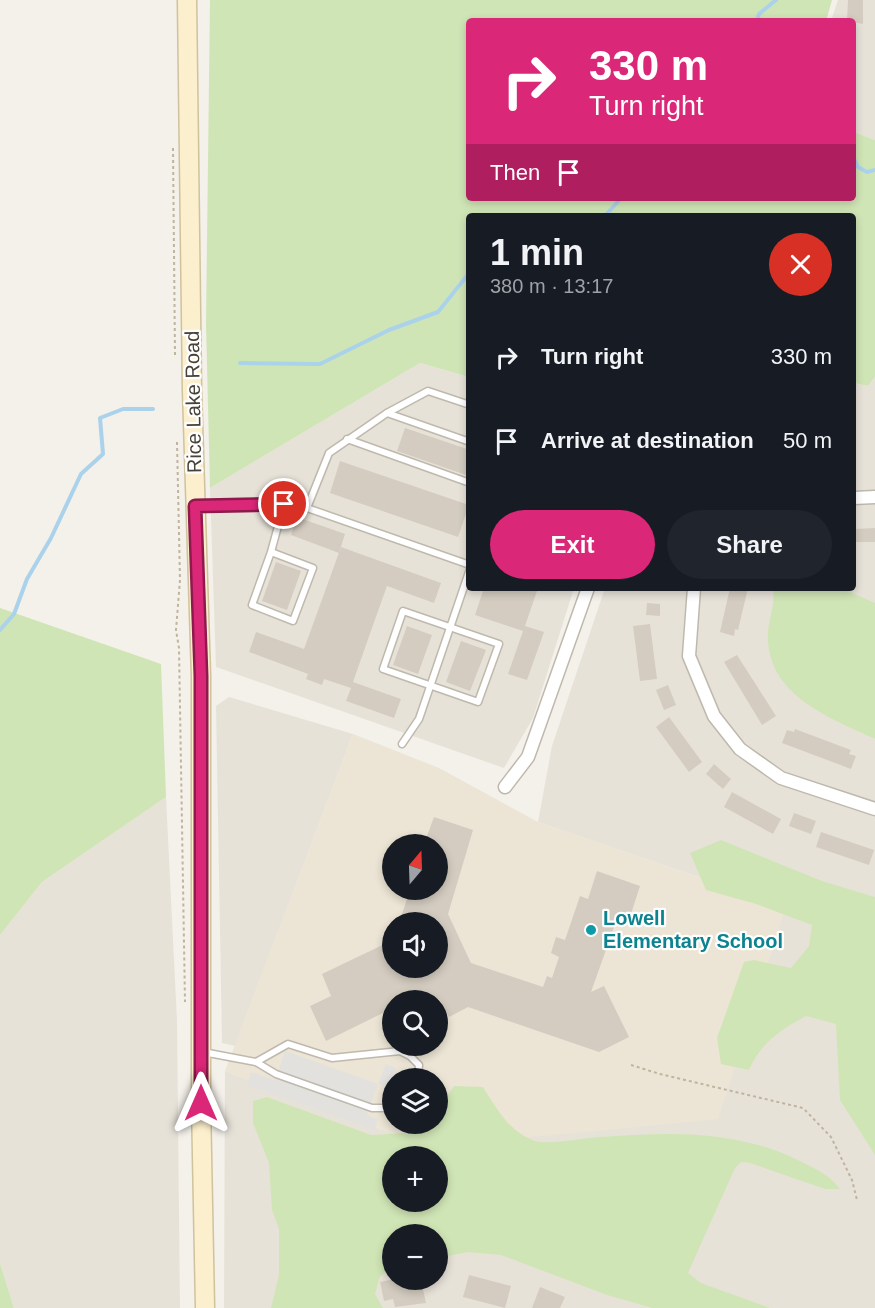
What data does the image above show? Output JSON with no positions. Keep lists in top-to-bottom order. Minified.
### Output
{"streets":{"main road":["Rice Lake Road"]},"places":["Lowell Elementary School"],"north":"top","page":{"turn":["330 m","Turn right"],"then":"Then","heading":["1 min","380 m · 13:17"],"list":[{"name":"Turn right","value":"330 m"},{"name":"Arrive at destination","value":"50 m"}],"buttons":["Exit","Share"],"map_buttons":["+","−"]}}
